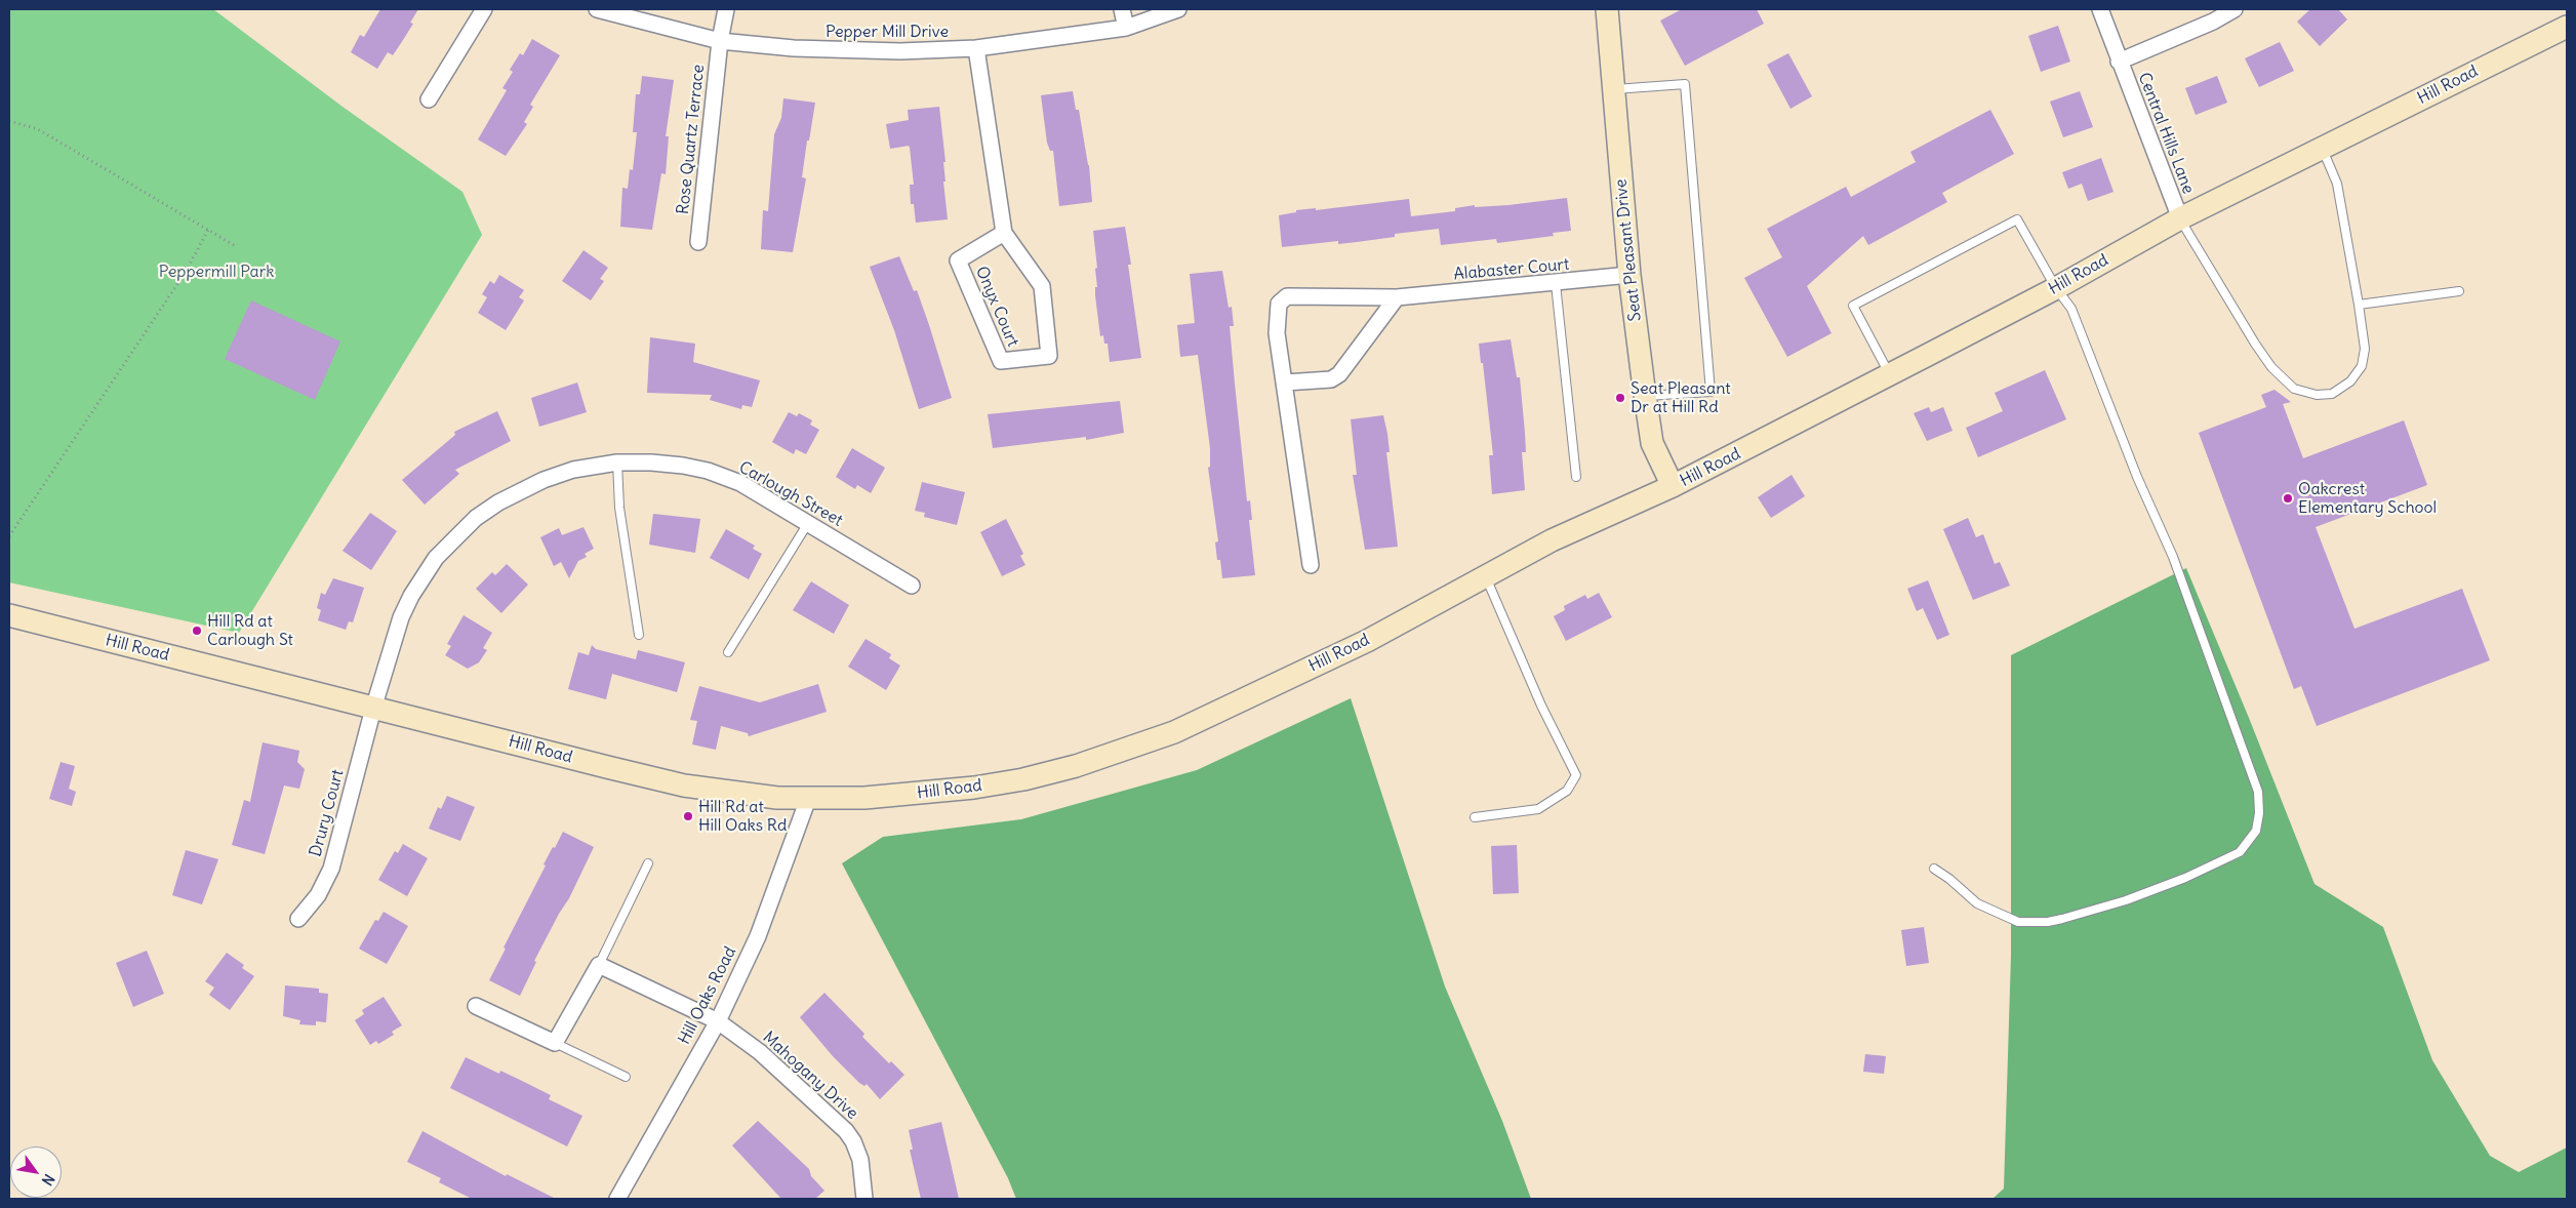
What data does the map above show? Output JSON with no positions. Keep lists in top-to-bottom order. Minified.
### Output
{"streets":{"street":["Pepper Mill Drive","Hill Road","Central Hills Lane","Rose Quartz Terrace","Seat Pleasant Drive","Alabaster Court","Onyx Court","Carlough Street","Drury Court","Hill Oaks Road","Mahogany Drive"]},"crossings":[["Pepper Mill Drive","Rose Quartz Terrace"],["Pepper Mill Drive","Onyx Court"],["Hill Road","Central Hills Lane"],["Hill Road","Seat Pleasant Drive"],["Hill Road","Carlough Street"],["Hill Road","Drury Court"],["Hill Road","Hill Oaks Road"],["Seat Pleasant Drive","Alabaster Court"],["Carlough Street","Drury Court"],["Hill Oaks Road","Mahogany Drive"]],"parks":["Peppermill Park"],"places":["Seat Pleasant Dr at Hill Rd","Oakcrest Elementary School","Hill Rd at Carlough St","Hill Rd at Hill Oaks Rd"],"north":"bottom right"}
